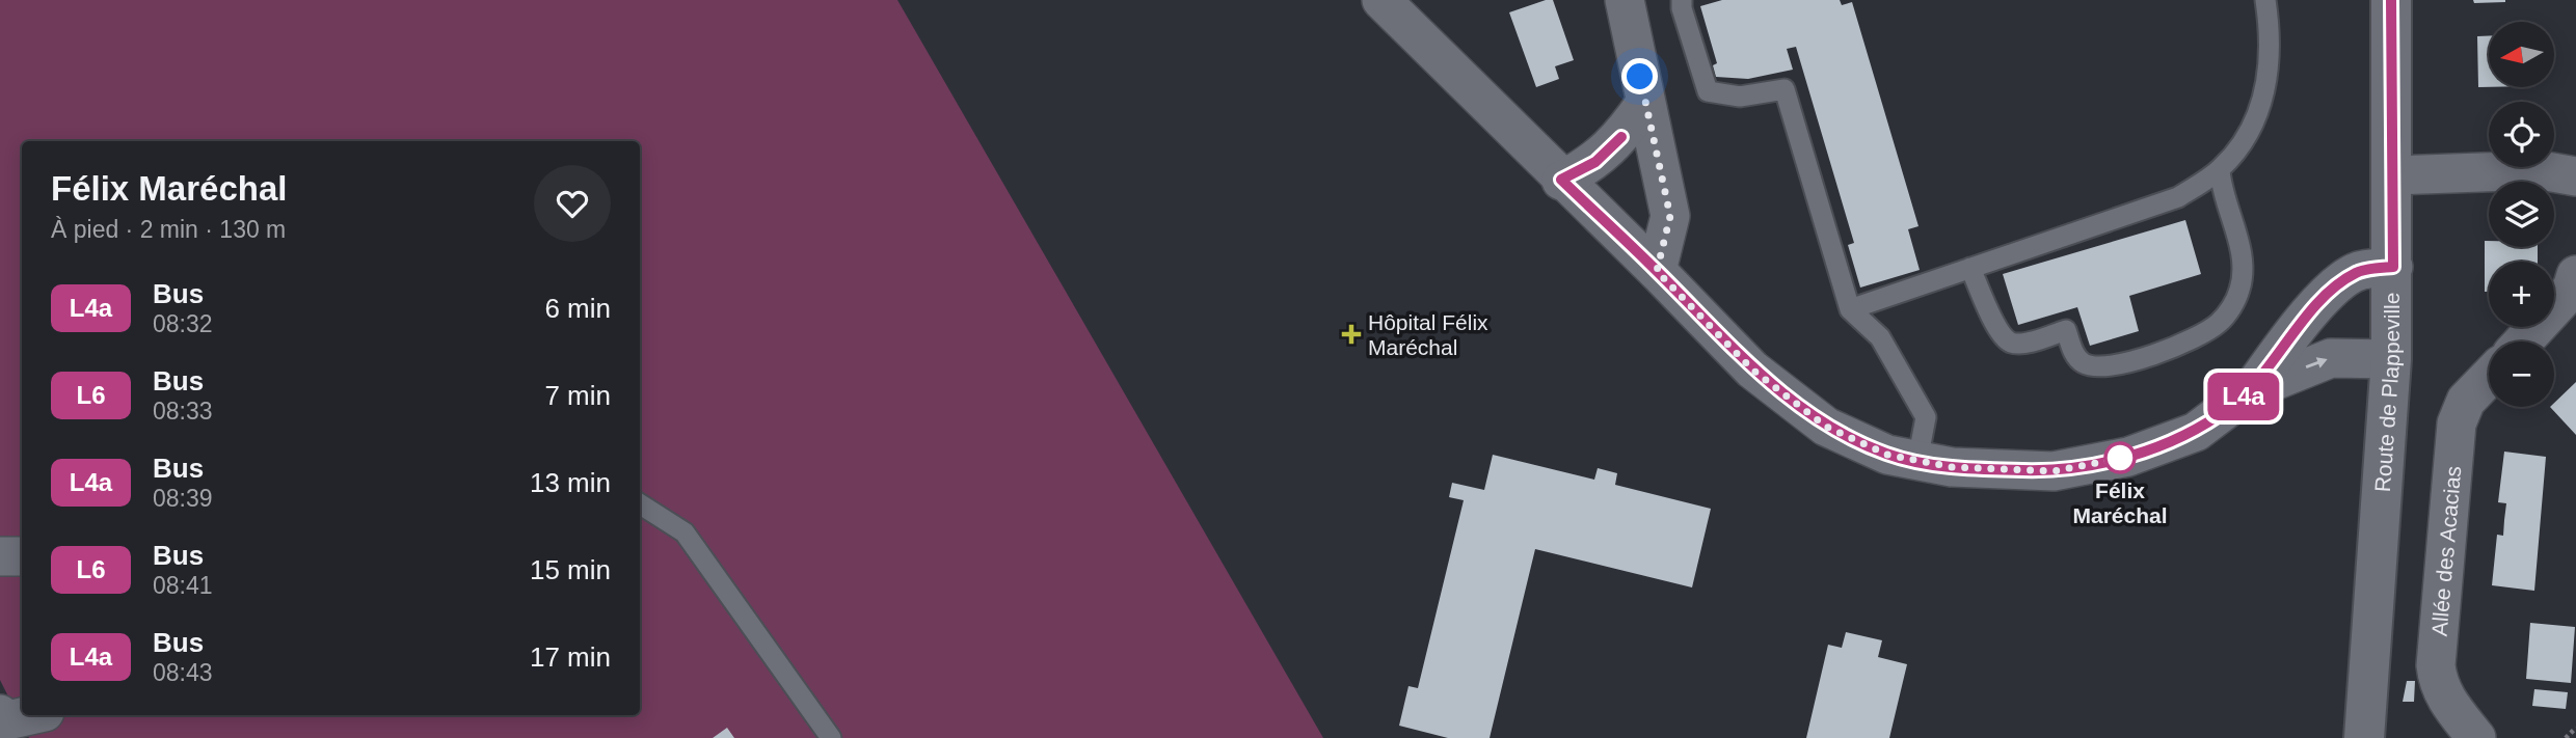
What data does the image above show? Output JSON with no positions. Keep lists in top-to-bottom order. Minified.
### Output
{"streets":{"street":["Route de Plappeville","Allée des Acacias"]},"places":{"health":["Hôpital Félix Maréchal"],"other":["Félix Maréchal"]},"lines":["bus line L4a"],"north":"left","page":{"on_map":"L4a","map_buttons":["+","−"],"heading":["Félix Maréchal","À pied · 2 min · 130 m"],"list":[{"mark":"L4a","name":"Bus","note":"08:32","value":"6 min"},{"mark":"L6","name":"Bus","note":"08:33","value":"7 min"},{"mark":"L4a","name":"Bus","note":"08:39","value":"13 min"},{"mark":"L6","name":"Bus","note":"08:41","value":"15 min"},{"mark":"L4a","name":"Bus","note":"08:43","value":"17 min"}]}}
